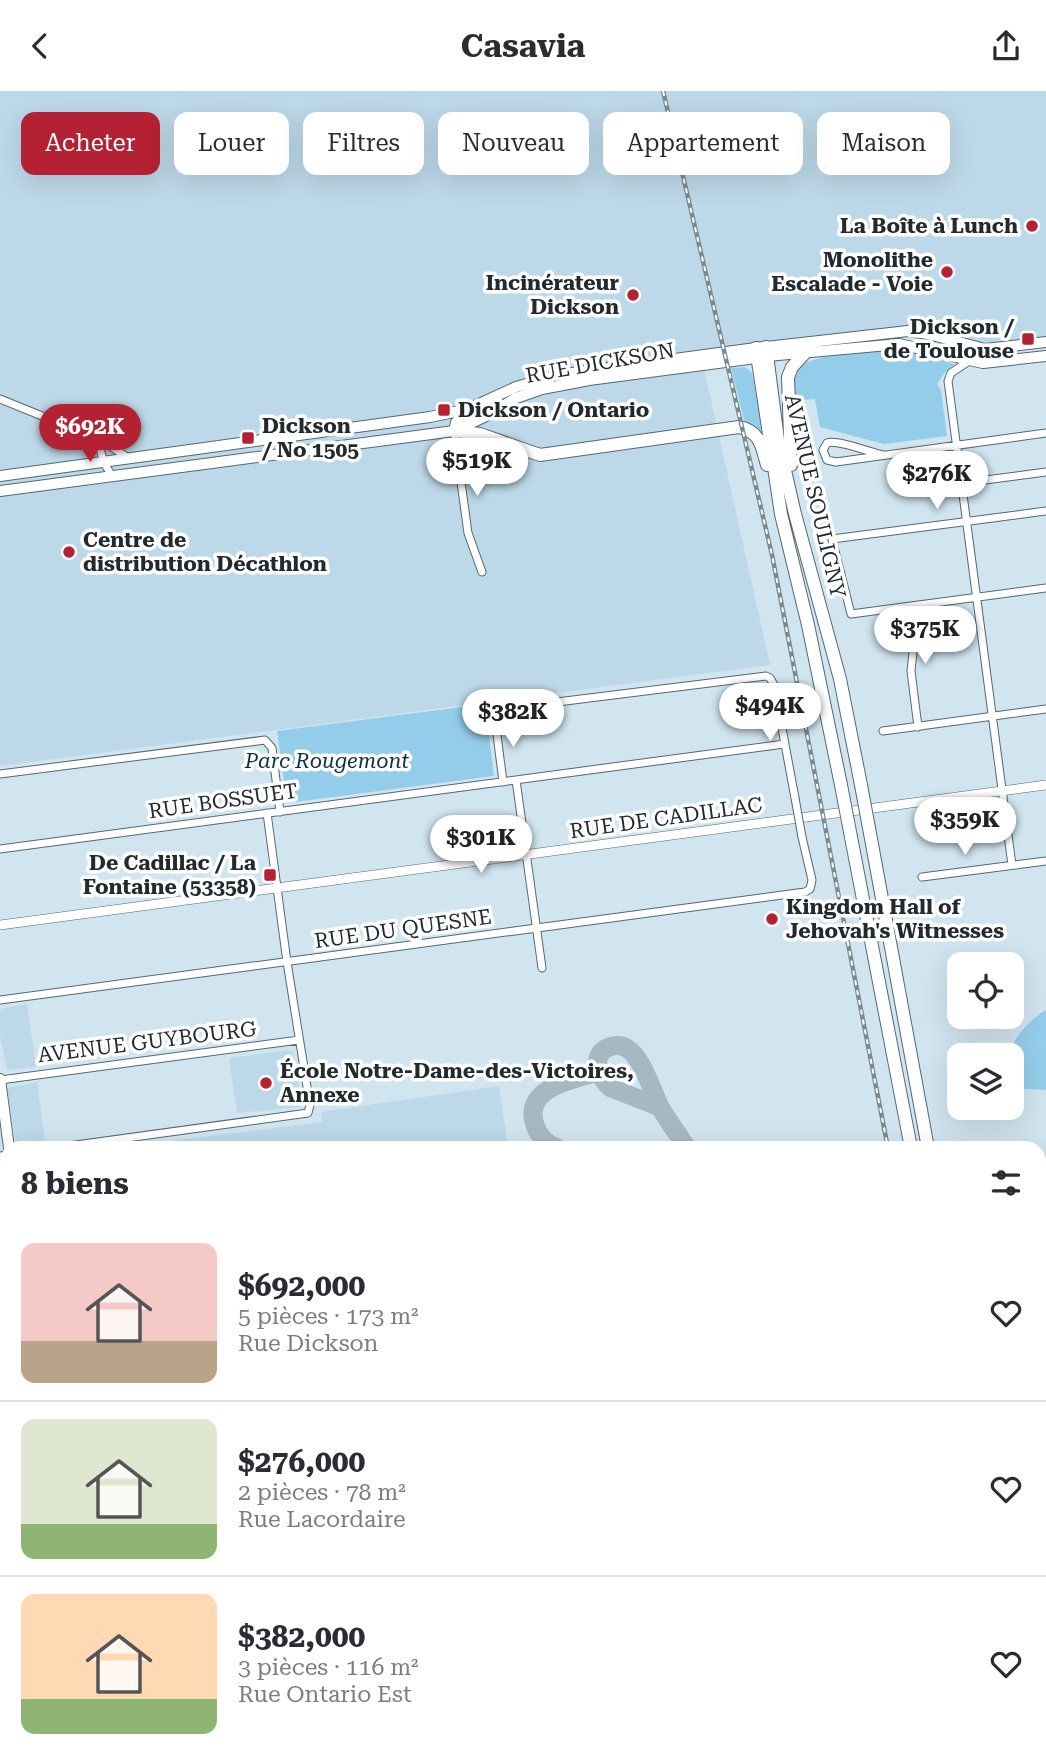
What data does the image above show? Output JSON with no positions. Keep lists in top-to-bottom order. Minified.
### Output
{"streets":{"highway":["AVENUE SOULIGNY"],"main road":["RUE DICKSON"],"street":["RUE BOSSUET","RUE DE CADILLAC","RUE DU QUESNE","AVENUE GUYBOURG"]},"crossings":[["RUE DICKSON","AVENUE SOULIGNY"],["RUE BOSSUET","RUE DU QUESNE"]],"parks":["Parc Rougemont"],"places":{"other":["La Boîte à Lunch","Monolithe Escalade - Voie","Incinérateur Dickson","Centre de distribution Décathlon","Kingdom Hall of Jehovah's Witnesses","École Notre-Dame-des-Victoires, Annexe"],"transit":["Dickson / de Toulouse","Dickson / Ontario","Dickson / No 1505","De Cadillac / La Fontaine (53358)"]},"page":{"header":"Casavia","chip":["Acheter","Louer","Filtres","Nouveau","Appartement","Maison"],"price":["$692K","$519K","$276K","$375K","$494K","$382K","$359K","$301K"],"heading":"8 biens","list":[{"name":"$692,000","note":"5 pièces · 173 m² · Rue Dickson"},{"name":"$276,000","note":"2 pièces · 78 m² · Rue Lacordaire"},{"name":"$382,000","note":"3 pièces · 116 m² · Rue Ontario Est"}]}}
